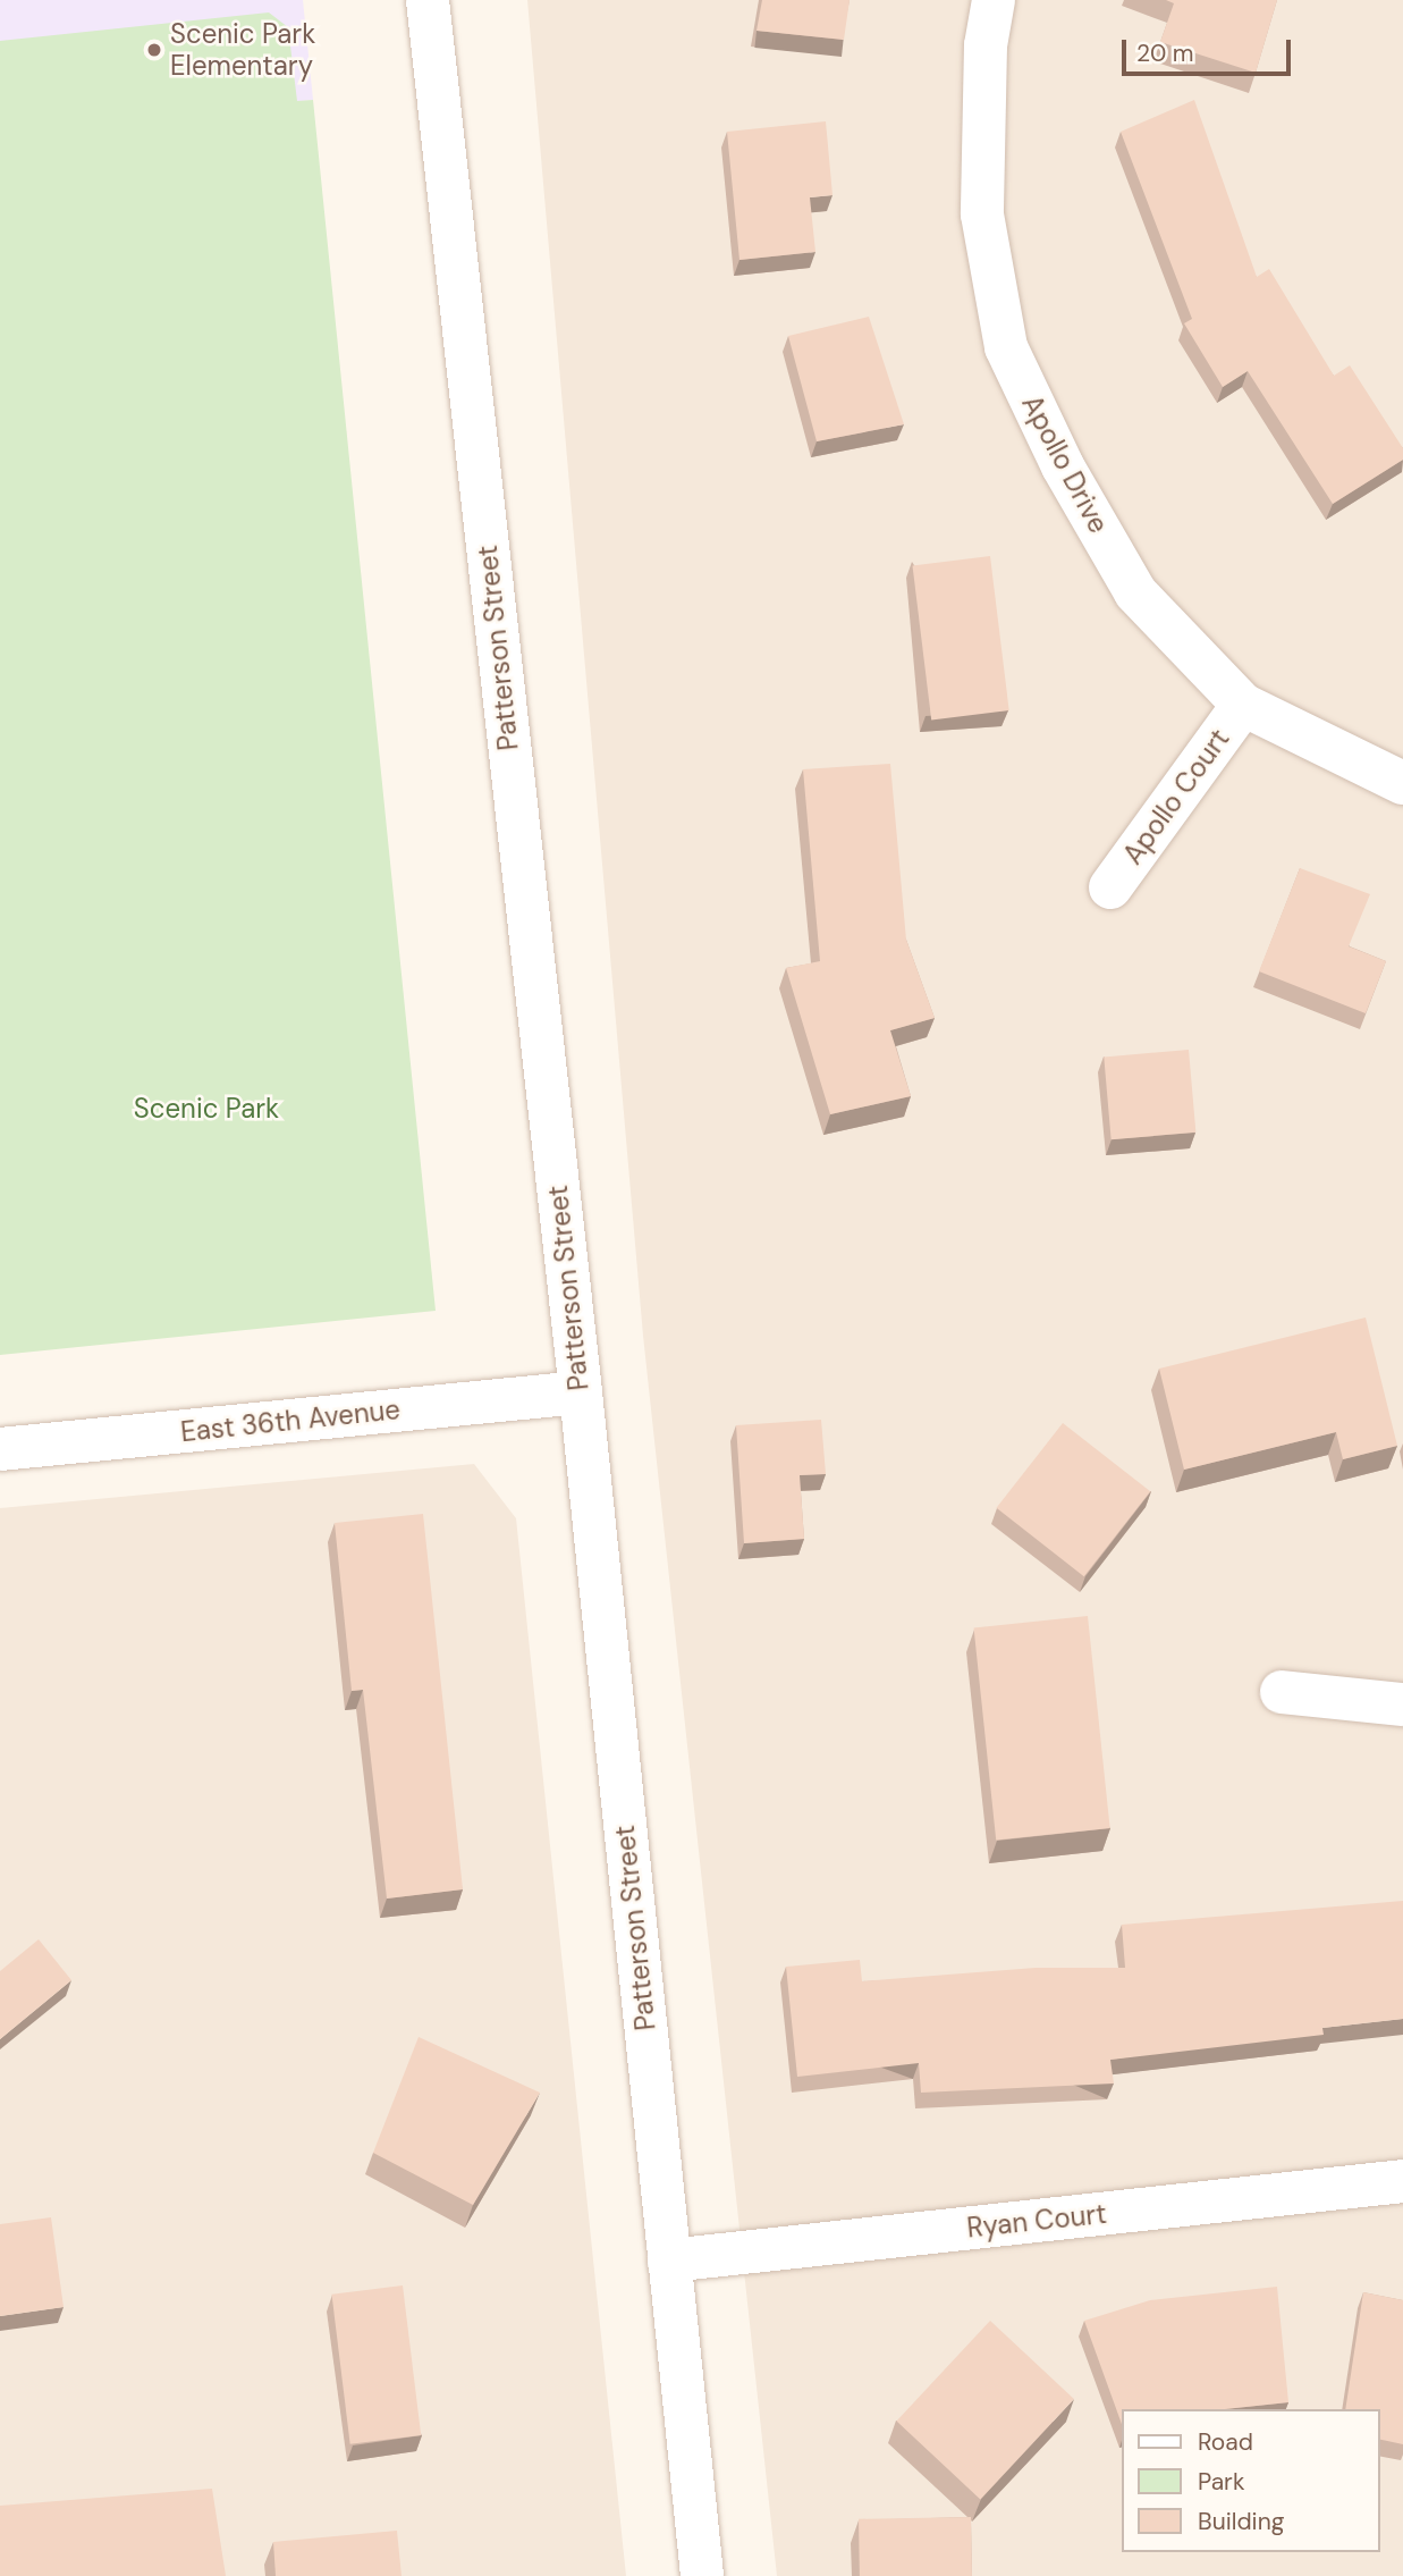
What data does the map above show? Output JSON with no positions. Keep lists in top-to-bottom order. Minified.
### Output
{"streets":{"street":["Apollo Drive","Patterson Street","Apollo Court","East 36th Avenue","Ryan Court"]},"crossings":[["Apollo Drive","Apollo Court"],["Patterson Street","East 36th Avenue"],["Patterson Street","Ryan Court"]],"parks":["Scenic Park"],"places":["Scenic Park Elementary"],"legend":["Road","Park","Building"],"scale_bar":"20 m"}
